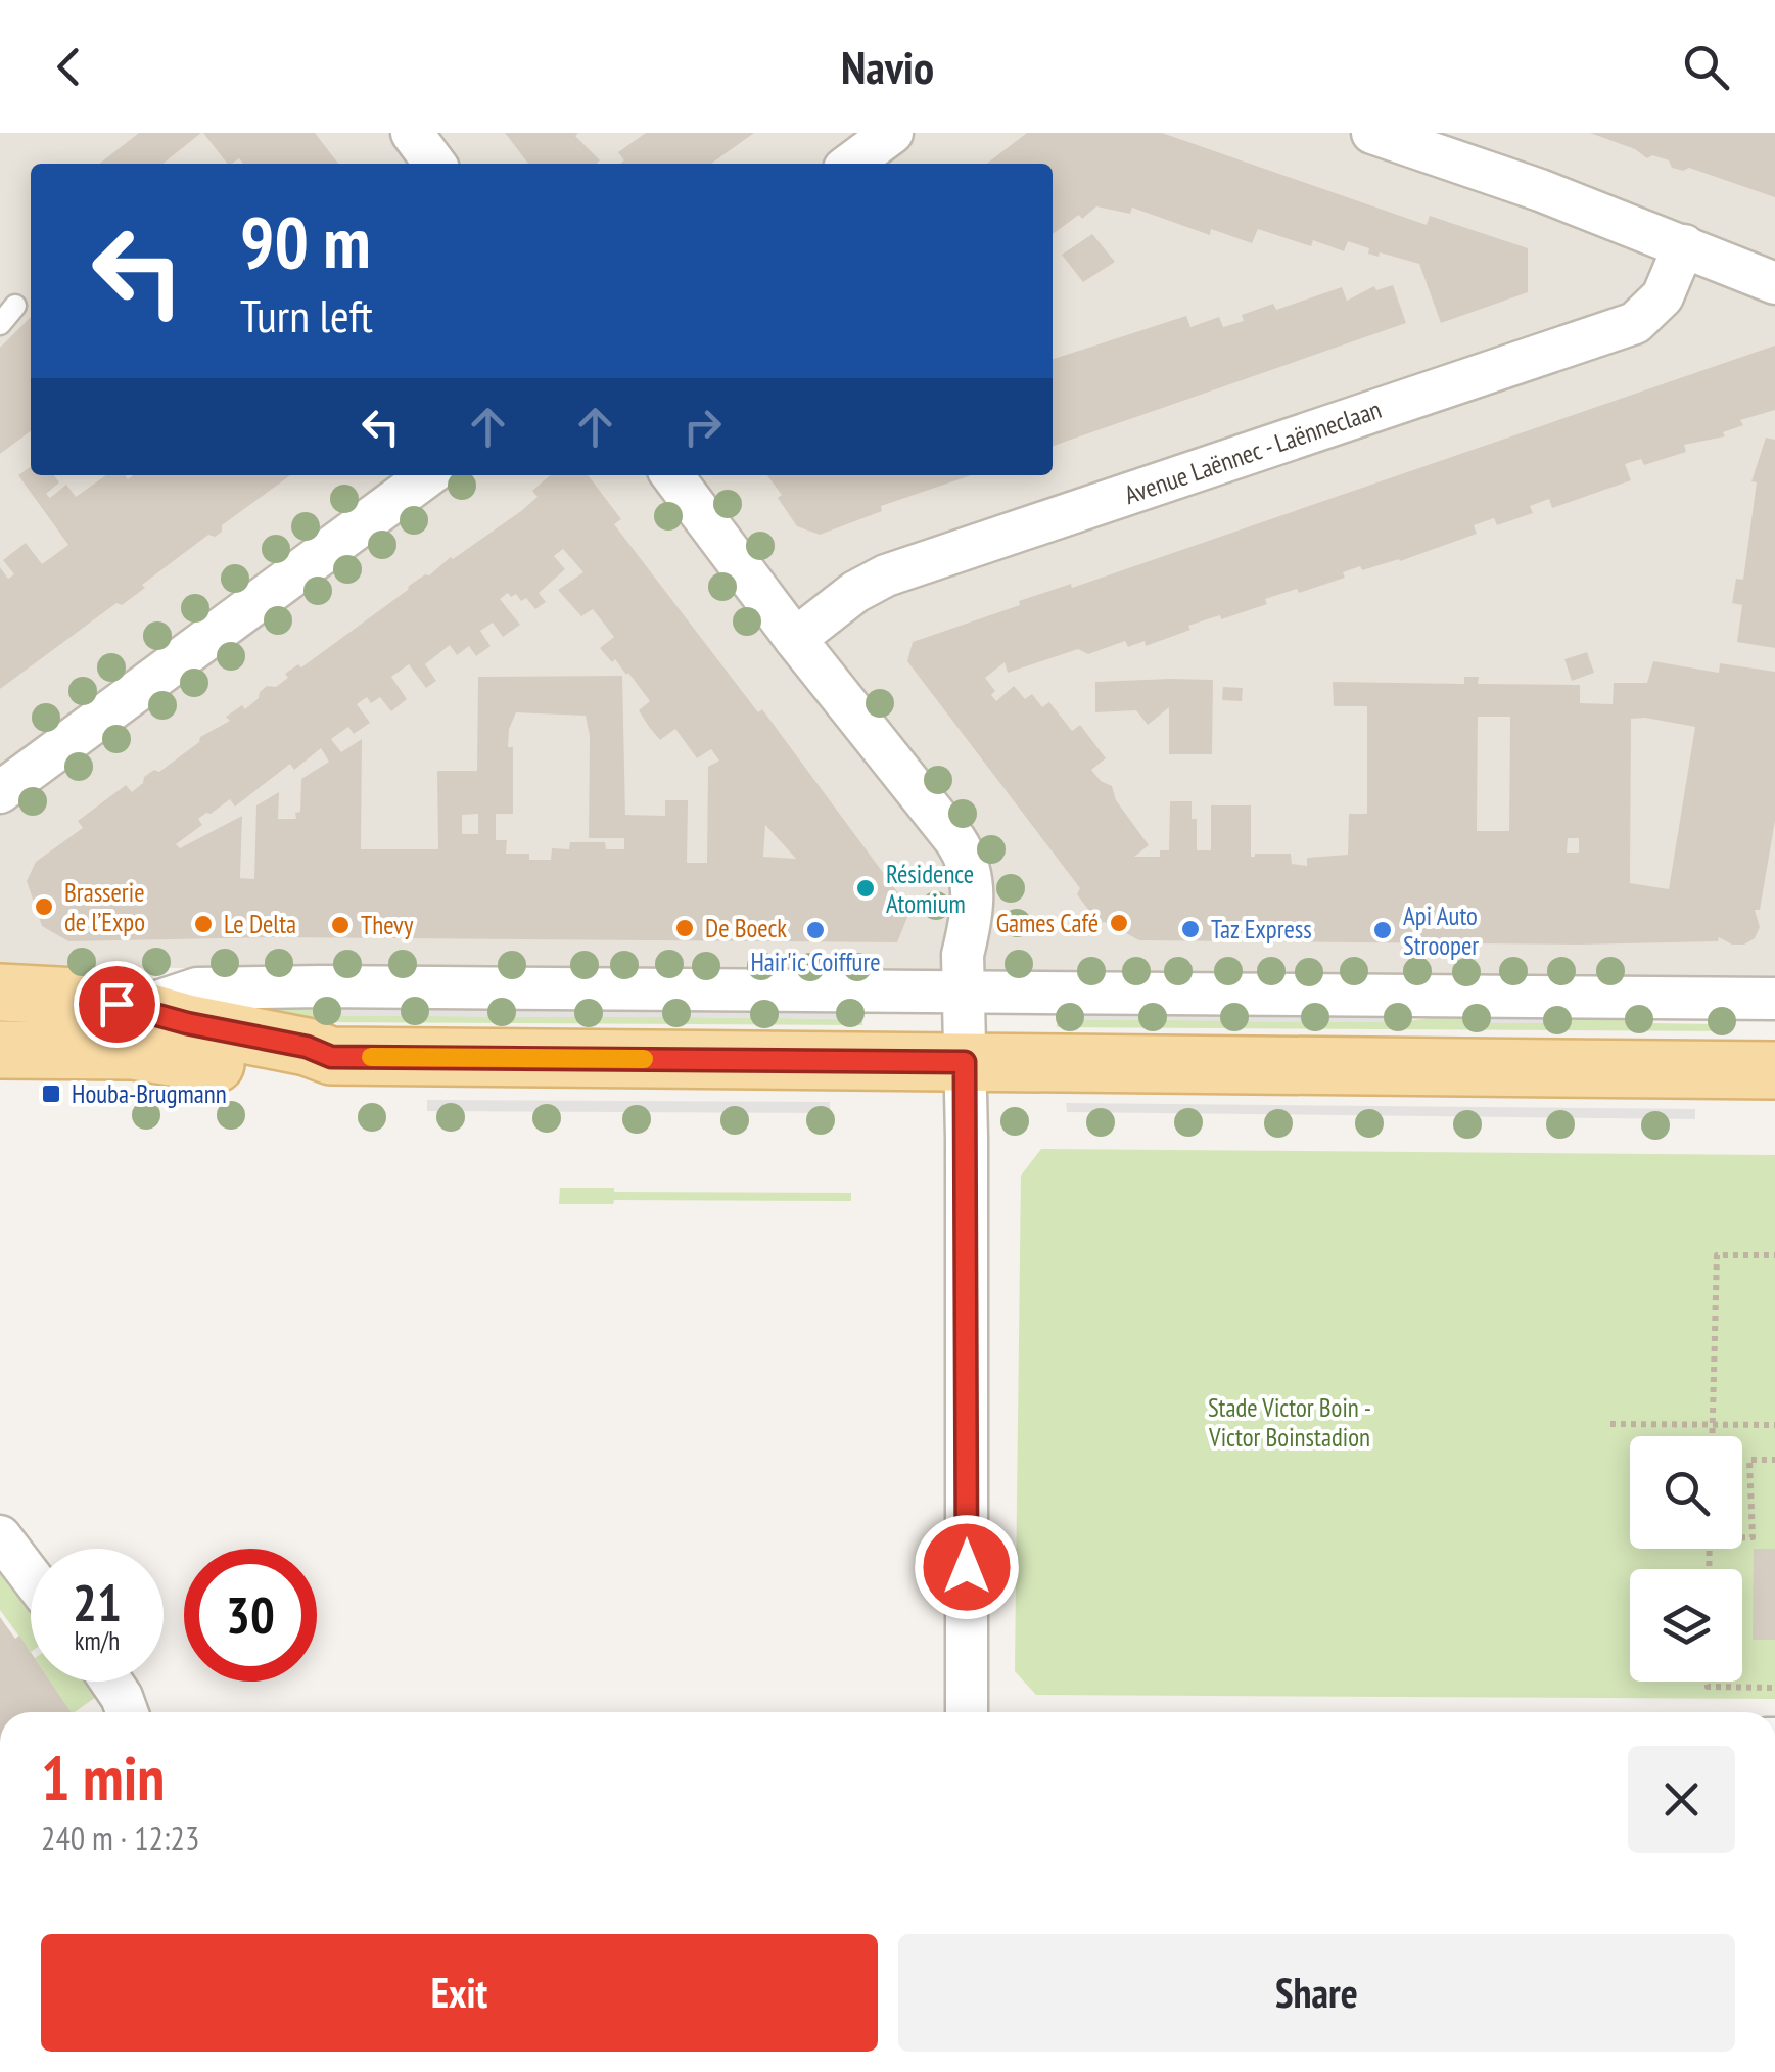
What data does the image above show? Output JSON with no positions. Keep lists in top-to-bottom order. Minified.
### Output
{"streets":{"street":["Avenue Laënnec - Laënneclaan"]},"parks":["Stade Victor Boin - Victor Boinstadion"],"places":{"other":["Résidence Atomium","Brasserie de l’Expo","Games Café","Le Delta","Thevy","De Boeck","Taz Express","Hair'ic Coiffure","Api Auto Strooper"],"transit":["Houba-Brugmann"]},"page":{"header":"Navio","turn":["90 m","Turn left"],"speed":"21 km/h","limit":"30","heading":["1 min","240 m · 12:23"],"buttons":["Exit","Share"]}}
